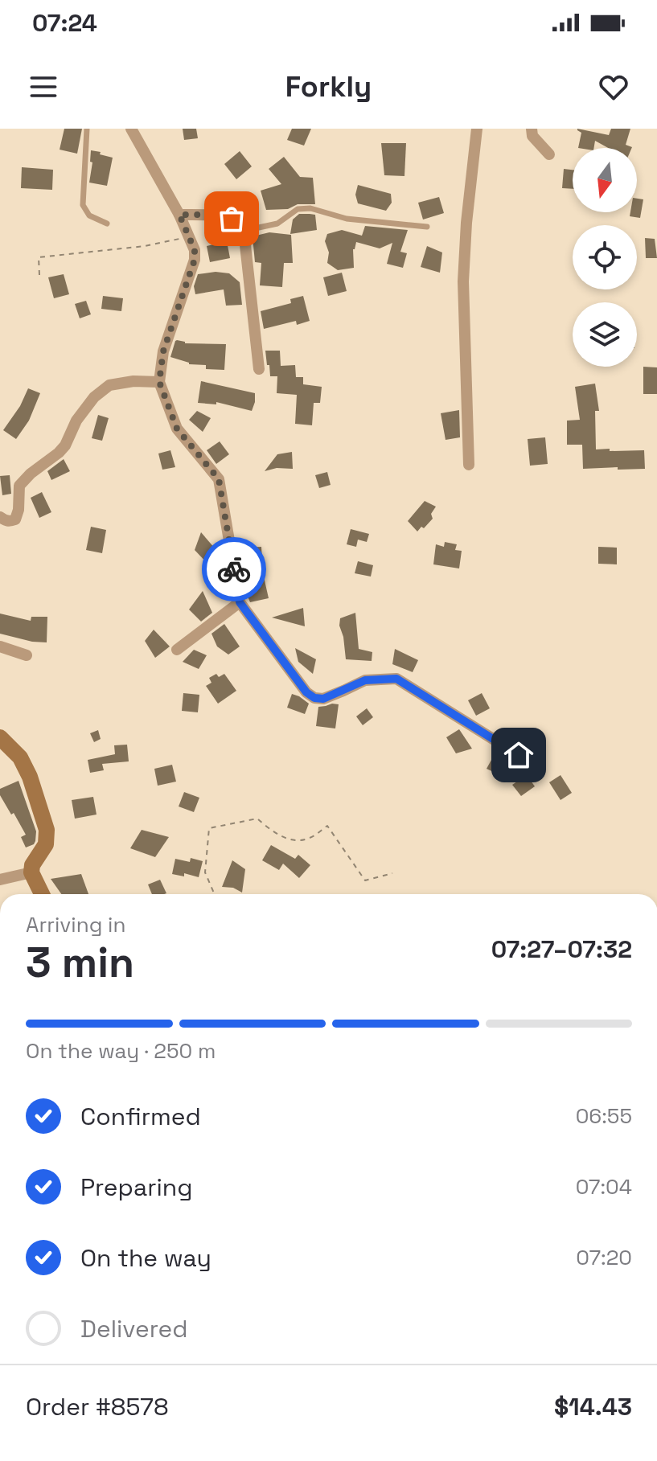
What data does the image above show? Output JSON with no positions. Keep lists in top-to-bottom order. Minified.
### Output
{"north":"bottom","page":{"status":"07:24","header":"Forkly","heading":["3 min","Arriving in","07:27–07:32"],"panel":["Order #8578","$14.43"],"bar":"On the way · 250 m","list":[["Confirmed","06:55"],["Preparing","07:04"],["On the way","07:20"],"Delivered"]}}
